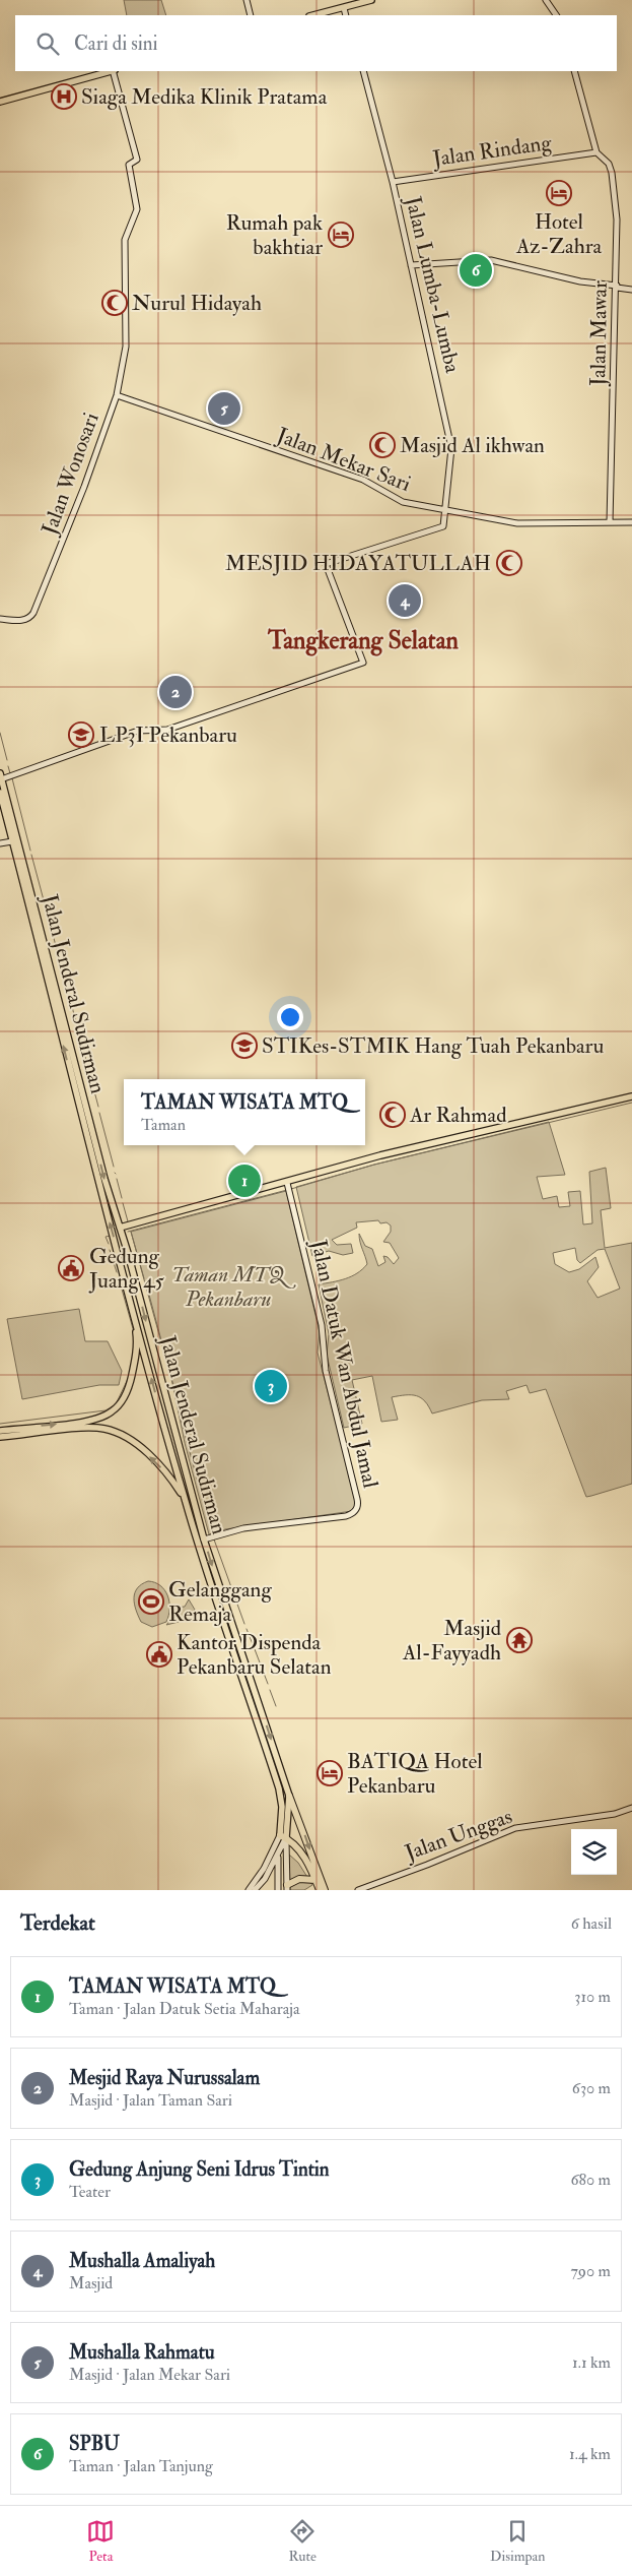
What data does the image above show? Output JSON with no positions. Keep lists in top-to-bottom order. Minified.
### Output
{"streets":{"main road":["Jalan Jenderal Sudirman"],"street":["Jalan Rindang","Jalan Lumba-Lumba","Jalan Mawar","Jalan Mekar Sari","Jalan Wonosari","Jalan Datuk Wan Abdul Jamal","Jalan Unggas"]},"crossings":[["Jalan Rindang","Jalan Lumba-Lumba"],["Jalan Rindang","Jalan Mawar"],["Jalan Lumba-Lumba","Jalan Mekar Sari"],["Jalan Mawar","Jalan Mekar Sari"],["Jalan Mekar Sari","Jalan Wonosari"],["Jalan Jenderal Sudirman","Jalan Datuk Wan Abdul Jamal"]],"districts":["Tangkerang Selatan"],"parks":["Taman MTQ Pekanbaru"],"places":{"hospital":["Siaga Medika Klinik Pratama"],"hotel":["Hotel Az-Zahra","Rumah pak bakhtiar","BATIQA Hotel Pekanbaru"],"mosque":["Nurul Hidayah","Masjid Al ikhwan","MESJID HIDAYATULLAH","Ar Rahmad"],"school or university":["LP3I Pekanbaru","STIKes-STMIK Hang Tuah Pekanbaru"],"public building":["Gedung Juang 45","Kantor Dispenda Pekanbaru Selatan"],"sports":["Gelanggang Remaja"],"temple":["Masjid Al-Fayyadh"]},"page":{"search":"Cari di sini","pins":["6","5","4","2","1","3"],"popup":["TAMAN WISATA MTQ","Taman"],"heading":["Terdekat","6 hasil"],"list":[{"mark":"1","name":"TAMAN WISATA MTQ","note":"Taman · Jalan Datuk Setia Maharaja","value":"310 m"},{"mark":"2","name":"Mesjid Raya Nurussalam","note":"Masjid · Jalan Taman Sari","value":"630 m"},{"mark":"3","name":"Gedung Anjung Seni Idrus Tintin","note":"Teater","value":"680 m"},{"mark":"4","name":"Mushalla Amaliyah","note":"Masjid","value":"790 m"},{"mark":"5","name":"Mushalla Rahmatu","note":"Masjid · Jalan Mekar Sari","value":"1.1 km"},{"mark":"6","name":"SPBU","note":"Taman · Jalan Tanjung","value":"1.4 km"}],"nav":["Peta","Rute","Disimpan"]}}
